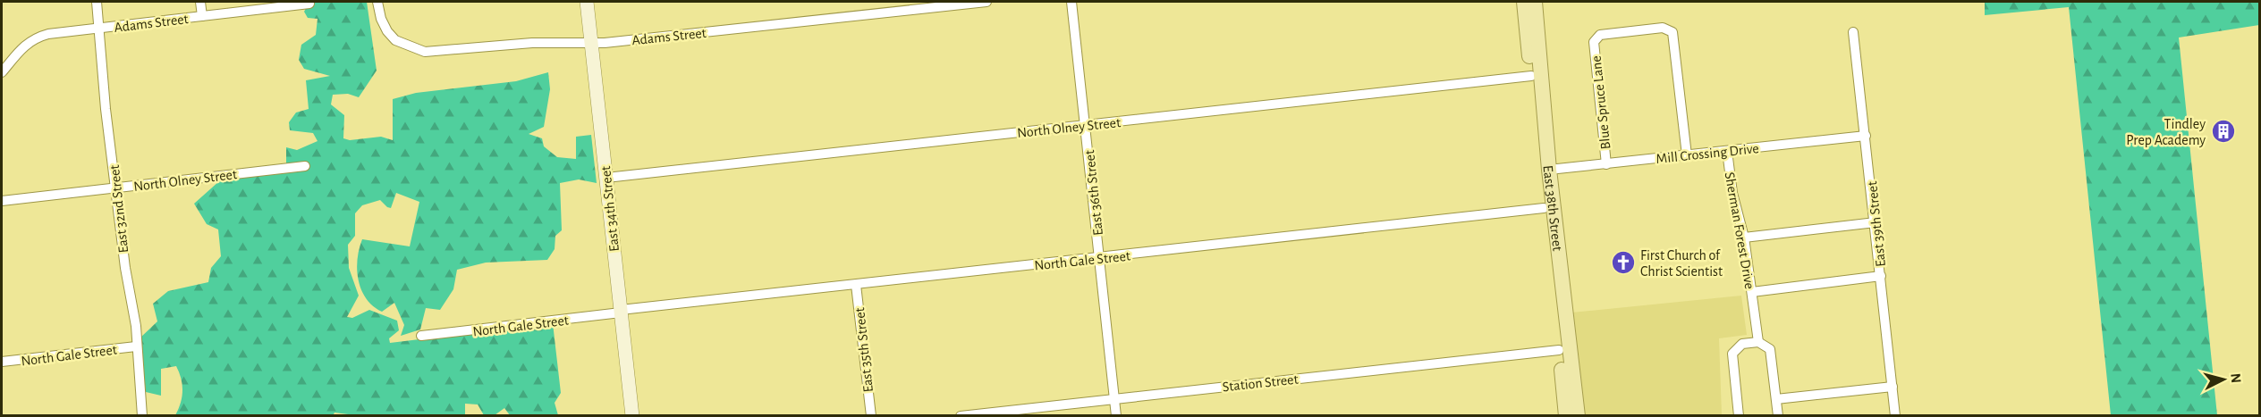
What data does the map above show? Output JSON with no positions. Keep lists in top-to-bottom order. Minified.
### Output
{"streets":{"main road":["East 34th Street","East 38th Street"],"street":["Adams Street","Blue Spruce Lane","North Olney Street","Mill Crossing Drive","East 36th Street","East 32nd Street","East 39th Street","Sherman Forest Drive","North Gale Street","East 35th Street","Station Street"]},"crossings":[["Adams Street","East 32nd Street"],["Adams Street","East 34th Street"],["Blue Spruce Lane","Mill Crossing Drive"],["North Olney Street","East 36th Street"],["North Olney Street","East 32nd Street"],["North Olney Street","East 34th Street"],["North Olney Street","East 38th Street"],["Mill Crossing Drive","East 38th Street"],["Mill Crossing Drive","East 39th Street"],["Mill Crossing Drive","Sherman Forest Drive"],["East 36th Street","North Gale Street"],["East 36th Street","Station Street"],["East 32nd Street","North Gale Street"],["East 34th Street","North Gale Street"],["East 38th Street","North Gale Street"],["East 38th Street","Station Street"],["North Gale Street","East 35th Street"]],"places":{"building":["Tindley Prep Academy"],"church":["First Church of Christ Scientist"]},"north":"right"}
